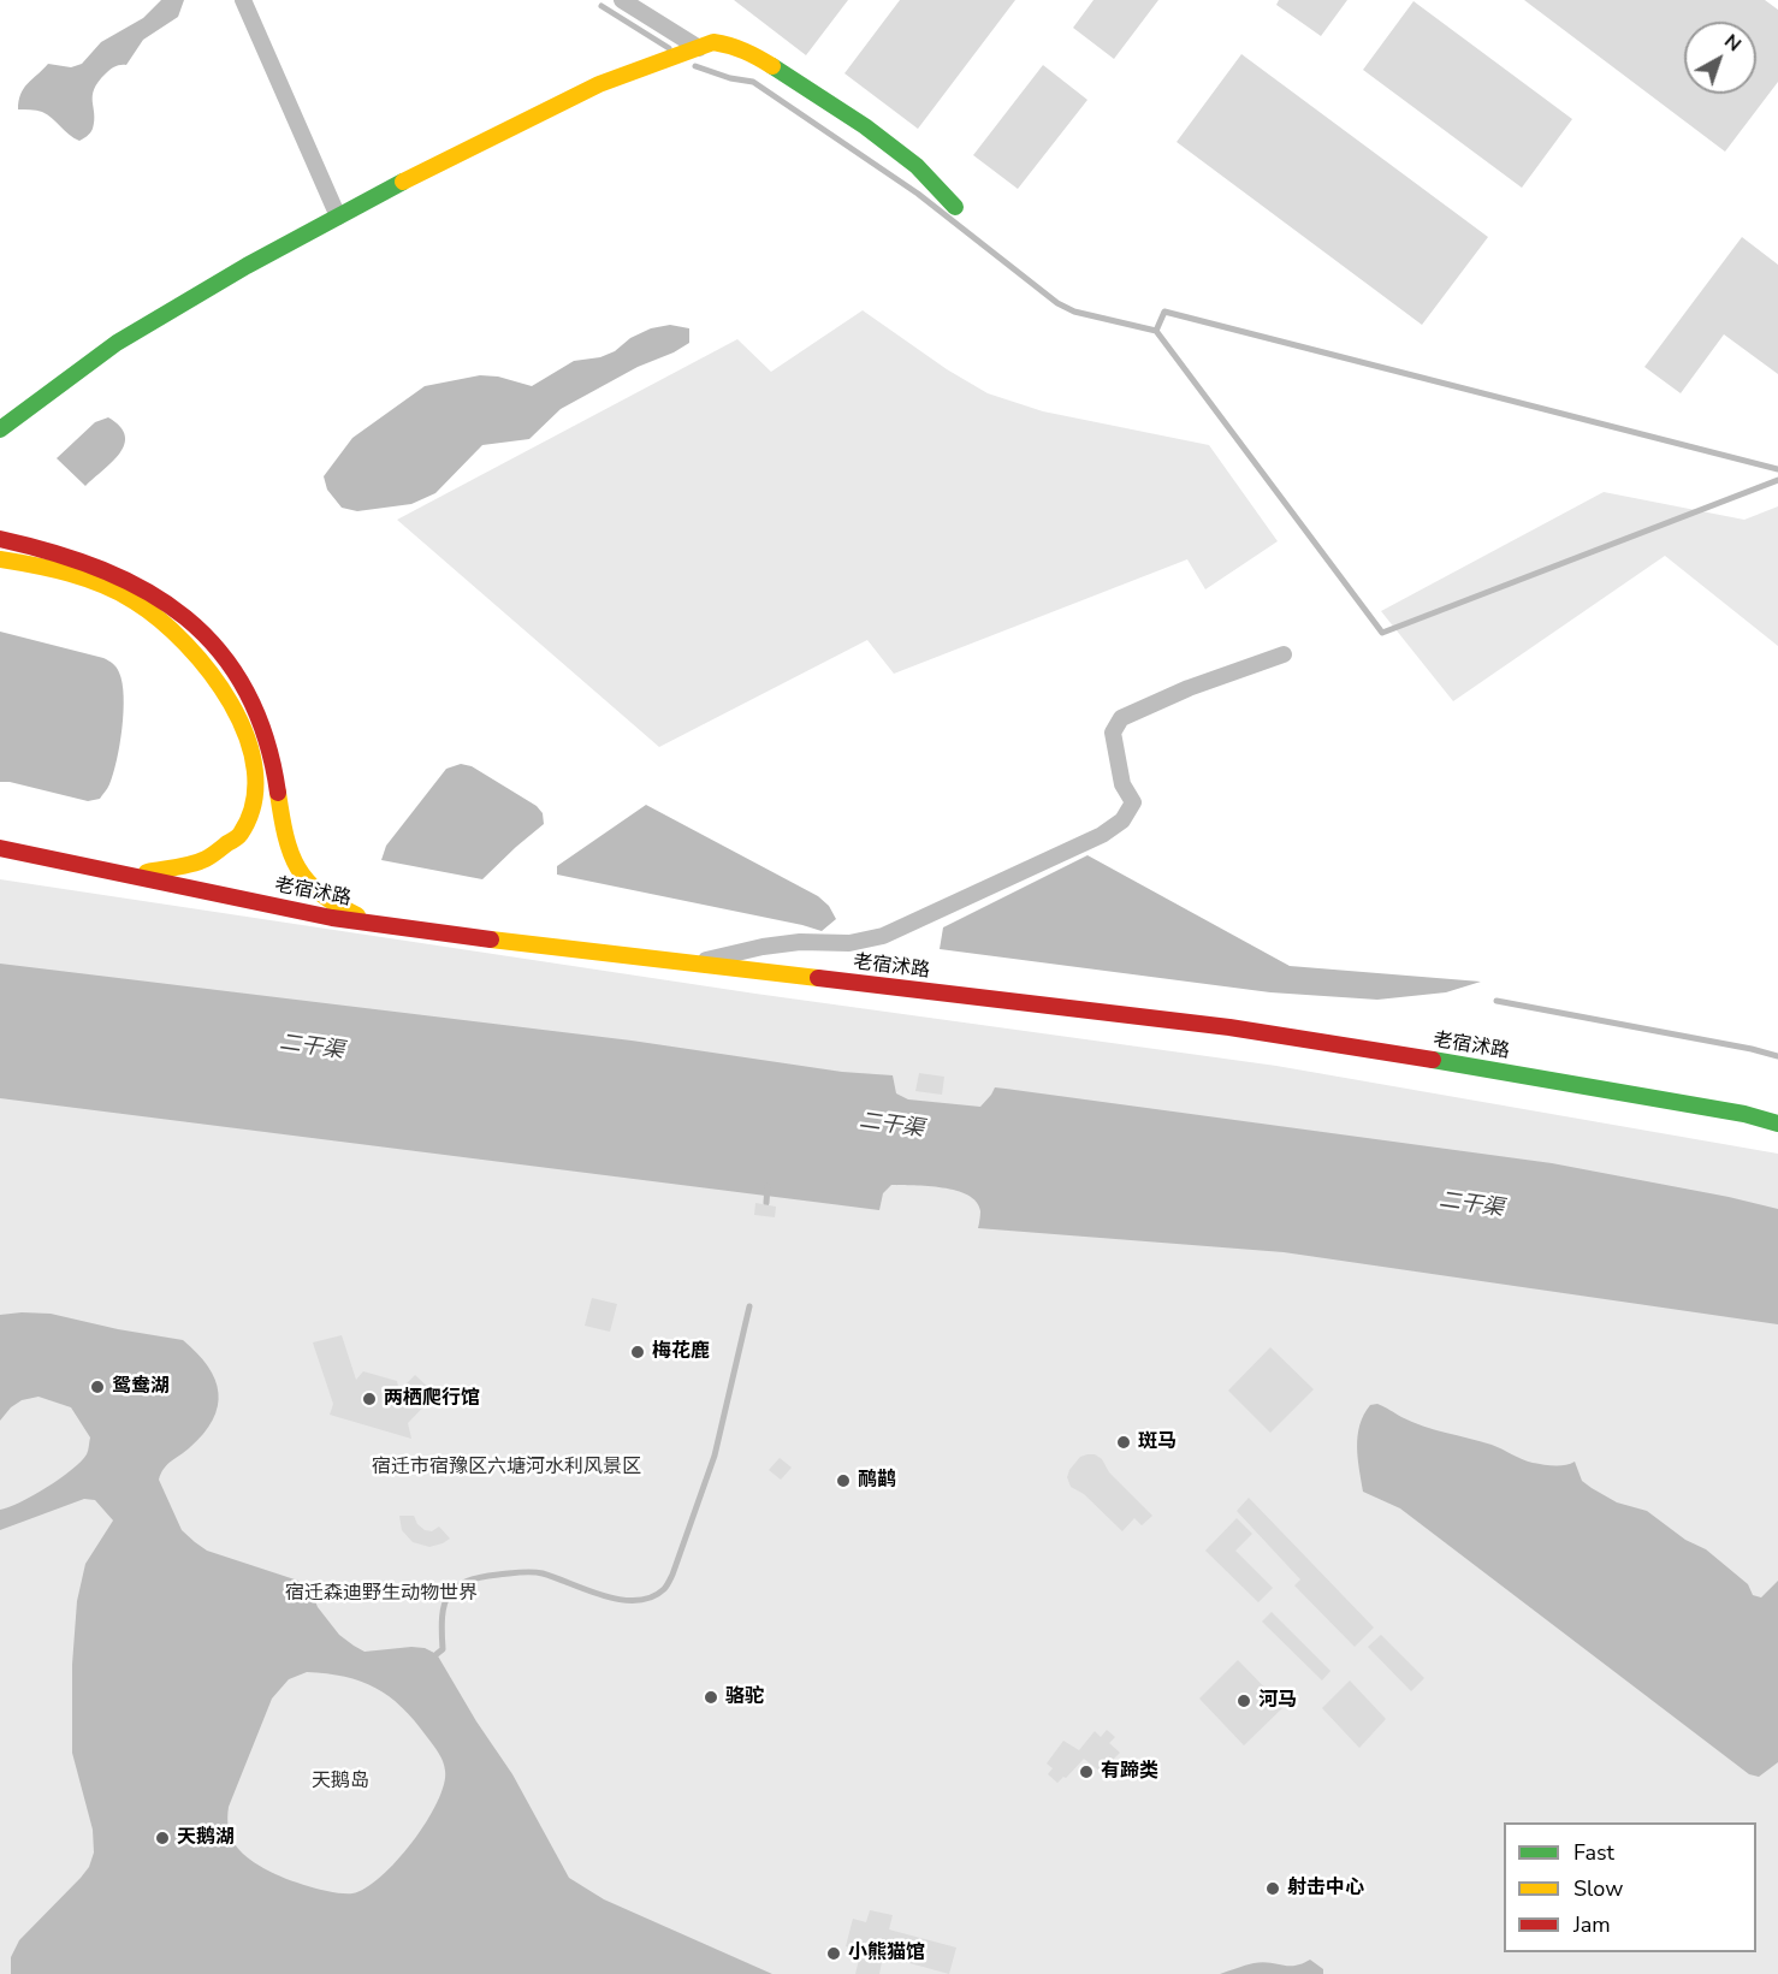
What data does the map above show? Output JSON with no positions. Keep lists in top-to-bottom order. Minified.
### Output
{"streets":{"main road":["老宿沭路"]},"water":["二干渠"],"parks":["宿迁市宿豫区六塘河水利风景区","宿迁森迪野生动物世界","天鹅岛"],"places":["梅花鹿","鸳鸯湖","两栖爬行馆","斑马","鸸鹋","骆驼","河马","有蹄类","天鹅湖","射击中心","小熊猫馆"],"legend":["Fast","Slow","Jam"],"north":"top right"}
